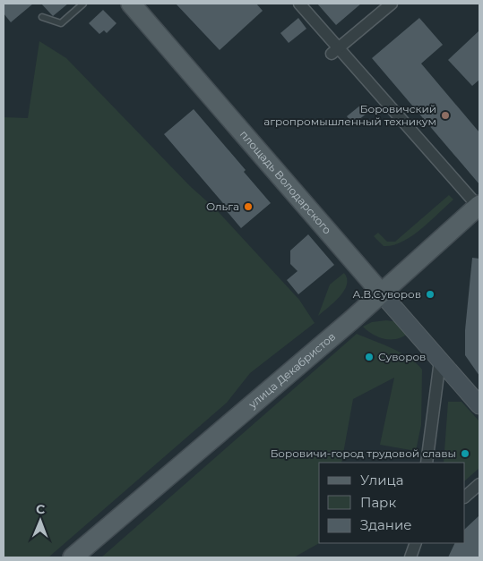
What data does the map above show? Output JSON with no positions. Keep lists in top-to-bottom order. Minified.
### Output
{"streets":{"main road":["площадь Володарского","улица Декабристов"]},"crossings":[["площадь Володарского","улица Декабристов"]],"places":["Боровичский агропромышленный техникум","Ольга","А.В.Суворов","Суворов","Боровичи-город трудовой славы"],"legend":["Улица","Парк","Здание"],"north":"top"}
